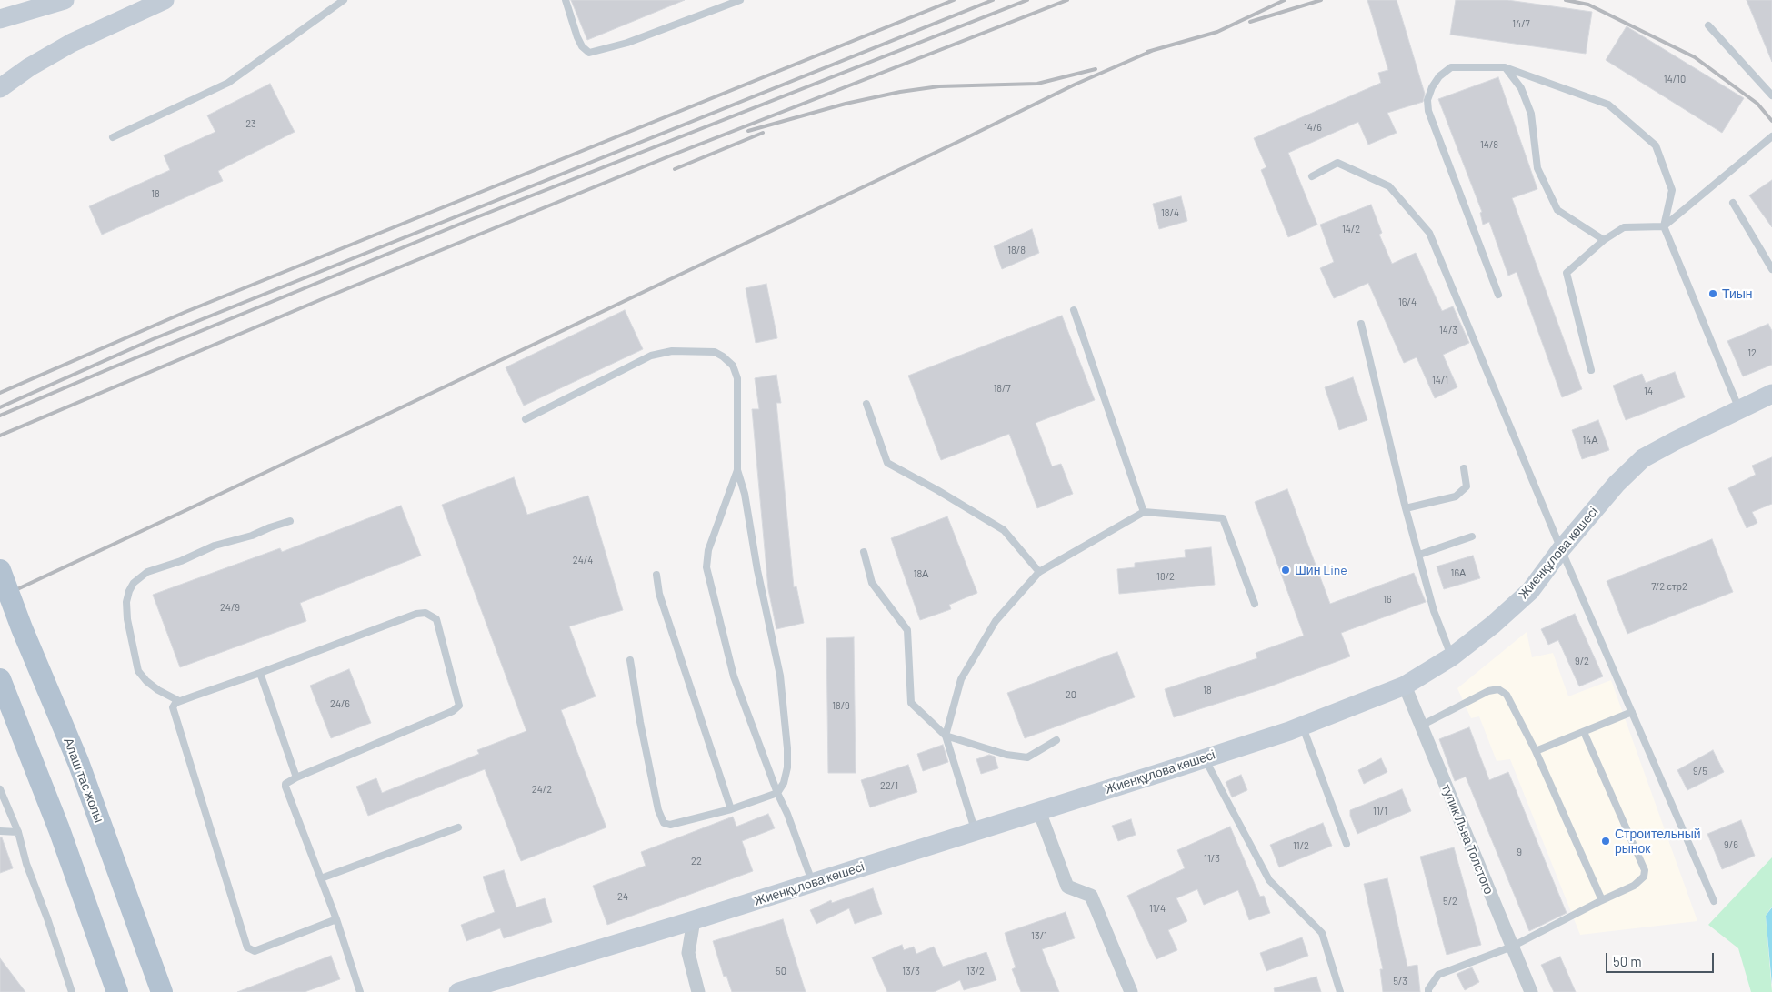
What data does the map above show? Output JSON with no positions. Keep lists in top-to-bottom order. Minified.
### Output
{"streets":{"main road":["Алаш тас жолы"],"street":["Жиенқұлова көшесі","тупик Льва Толстого"]},"crossings":[["Жиенқұлова көшесі","тупик Льва Толстого"]],"places":["Тиын","Шин Line","Строительный рынок"],"house_numbers":["14/7","14/10","23","14/6","14/8","18","18/4","14/2","18/8","16/4","14/3","12","14/1","18/7","14","14А","24/4","16А","18А","18/2","7/2 стр2","16","24/9","9/2","18","20","24/6","18/9","9/5","22/1","24/2","11/1","9/6","11/2","9","11/3","22","24","5/2","11/4","13/1","50","13/3","13/2","5/3"],"scale_bar":"50 m"}
